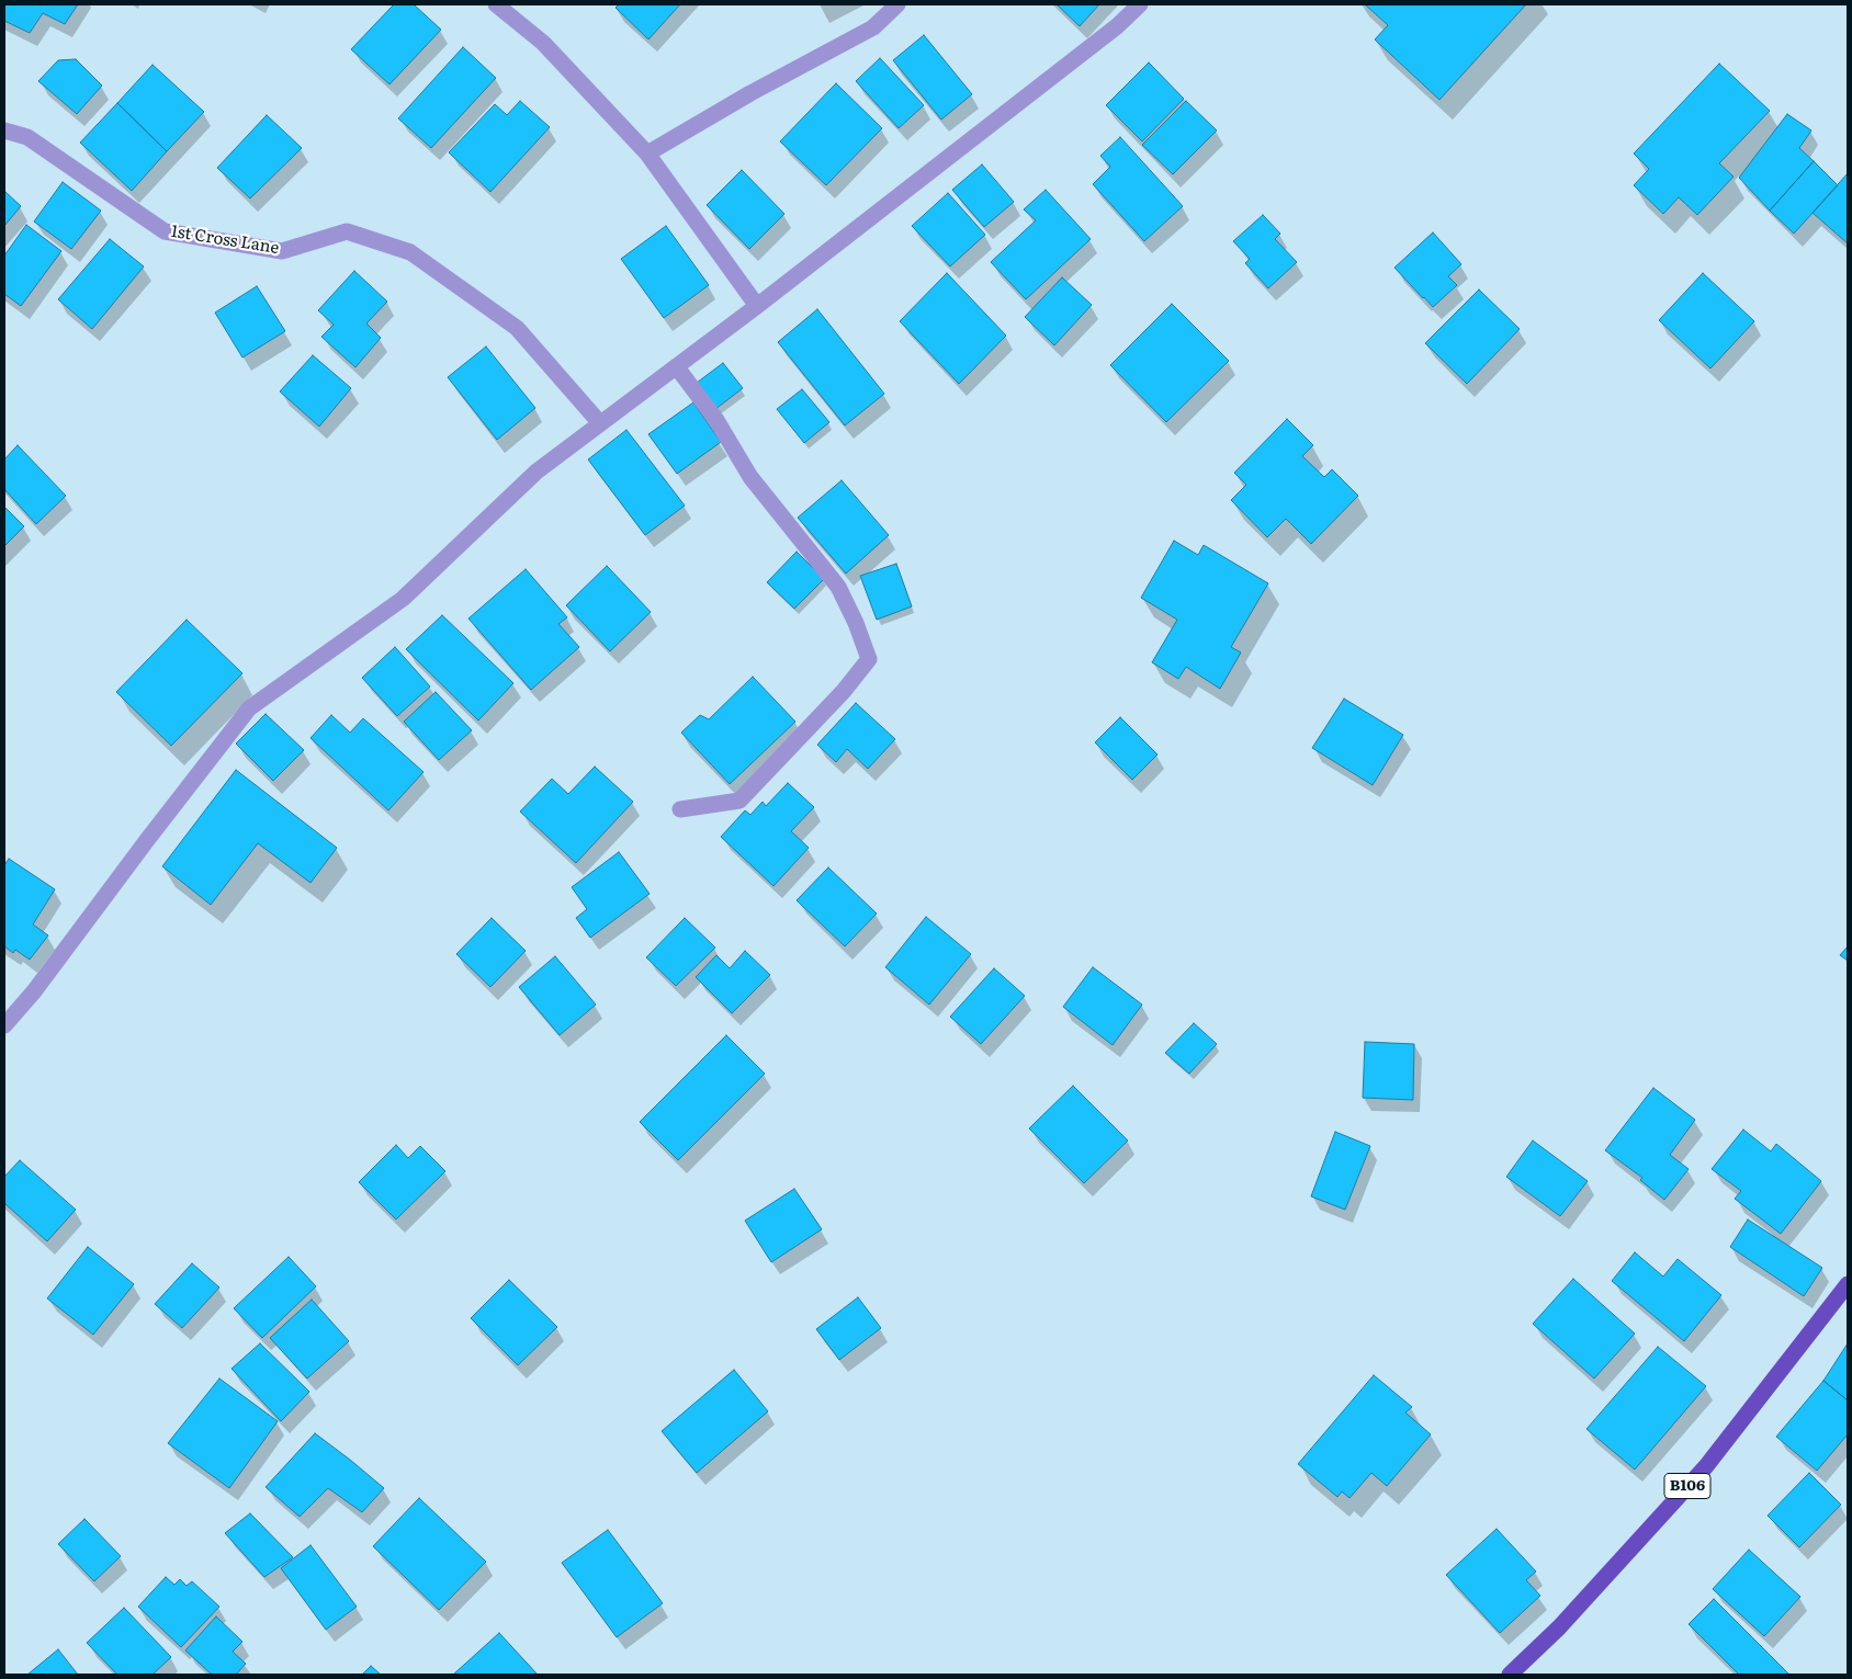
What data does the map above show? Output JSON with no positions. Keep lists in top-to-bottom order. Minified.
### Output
{"streets":{"main road":["B106"],"street":["1st Cross Lane"]}}
